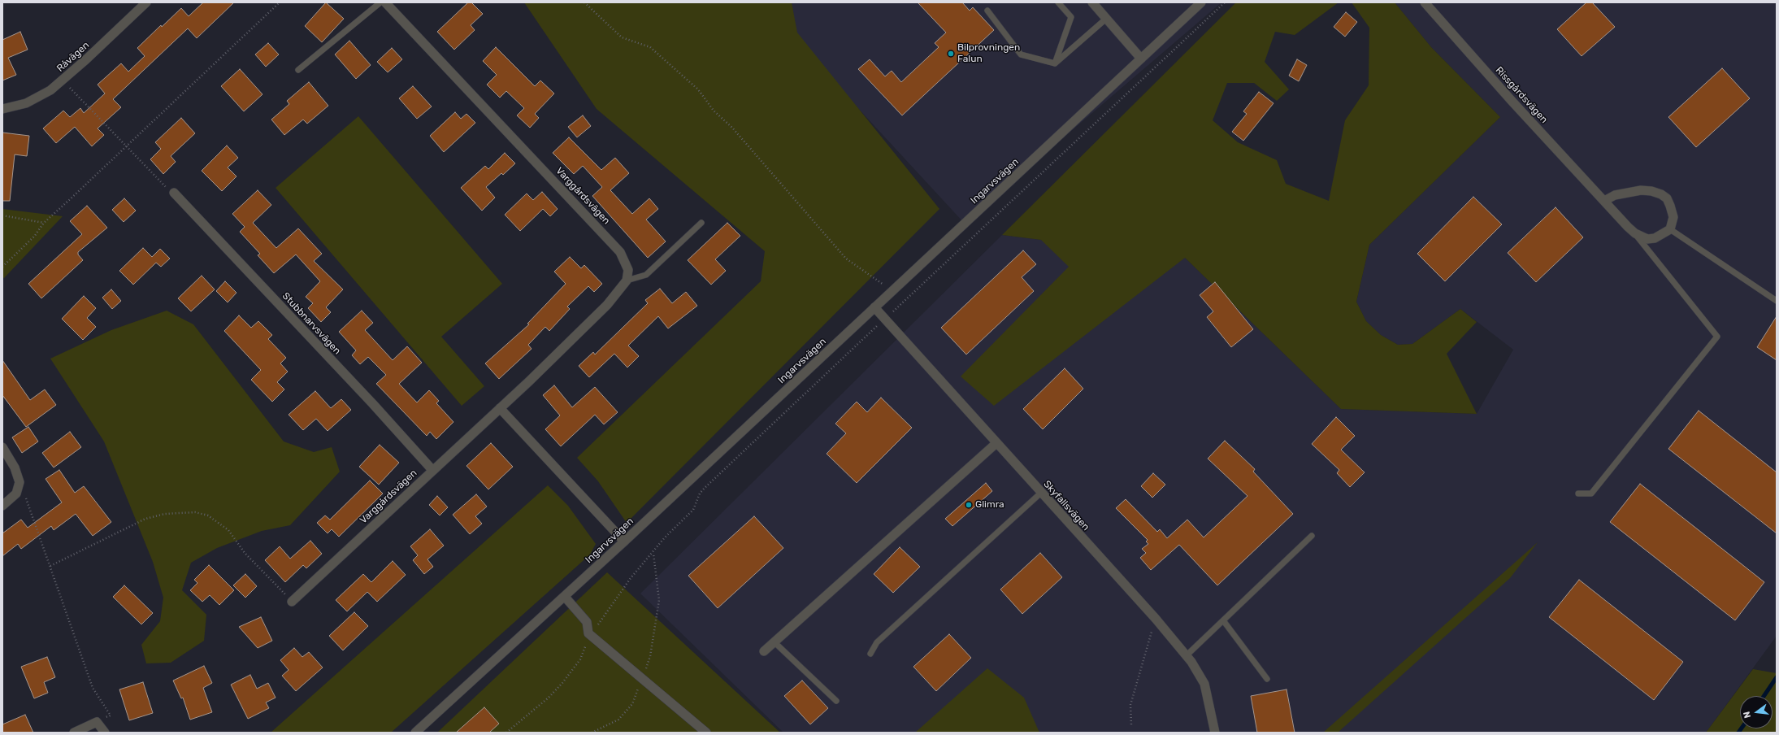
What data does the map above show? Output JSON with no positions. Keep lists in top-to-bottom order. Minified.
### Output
{"streets":{"street":["Råvägen","Rissgårdsvägen","Ingarvsvägen","Varggårdsvägen","Stubbnarvsvägen","Skyfallsvägen"]},"crossings":[["Ingarvsvägen","Skyfallsvägen"],["Varggårdsvägen","Stubbnarvsvägen"]],"places":["Bilprovningen Falun","Glimra"],"north":"left"}
